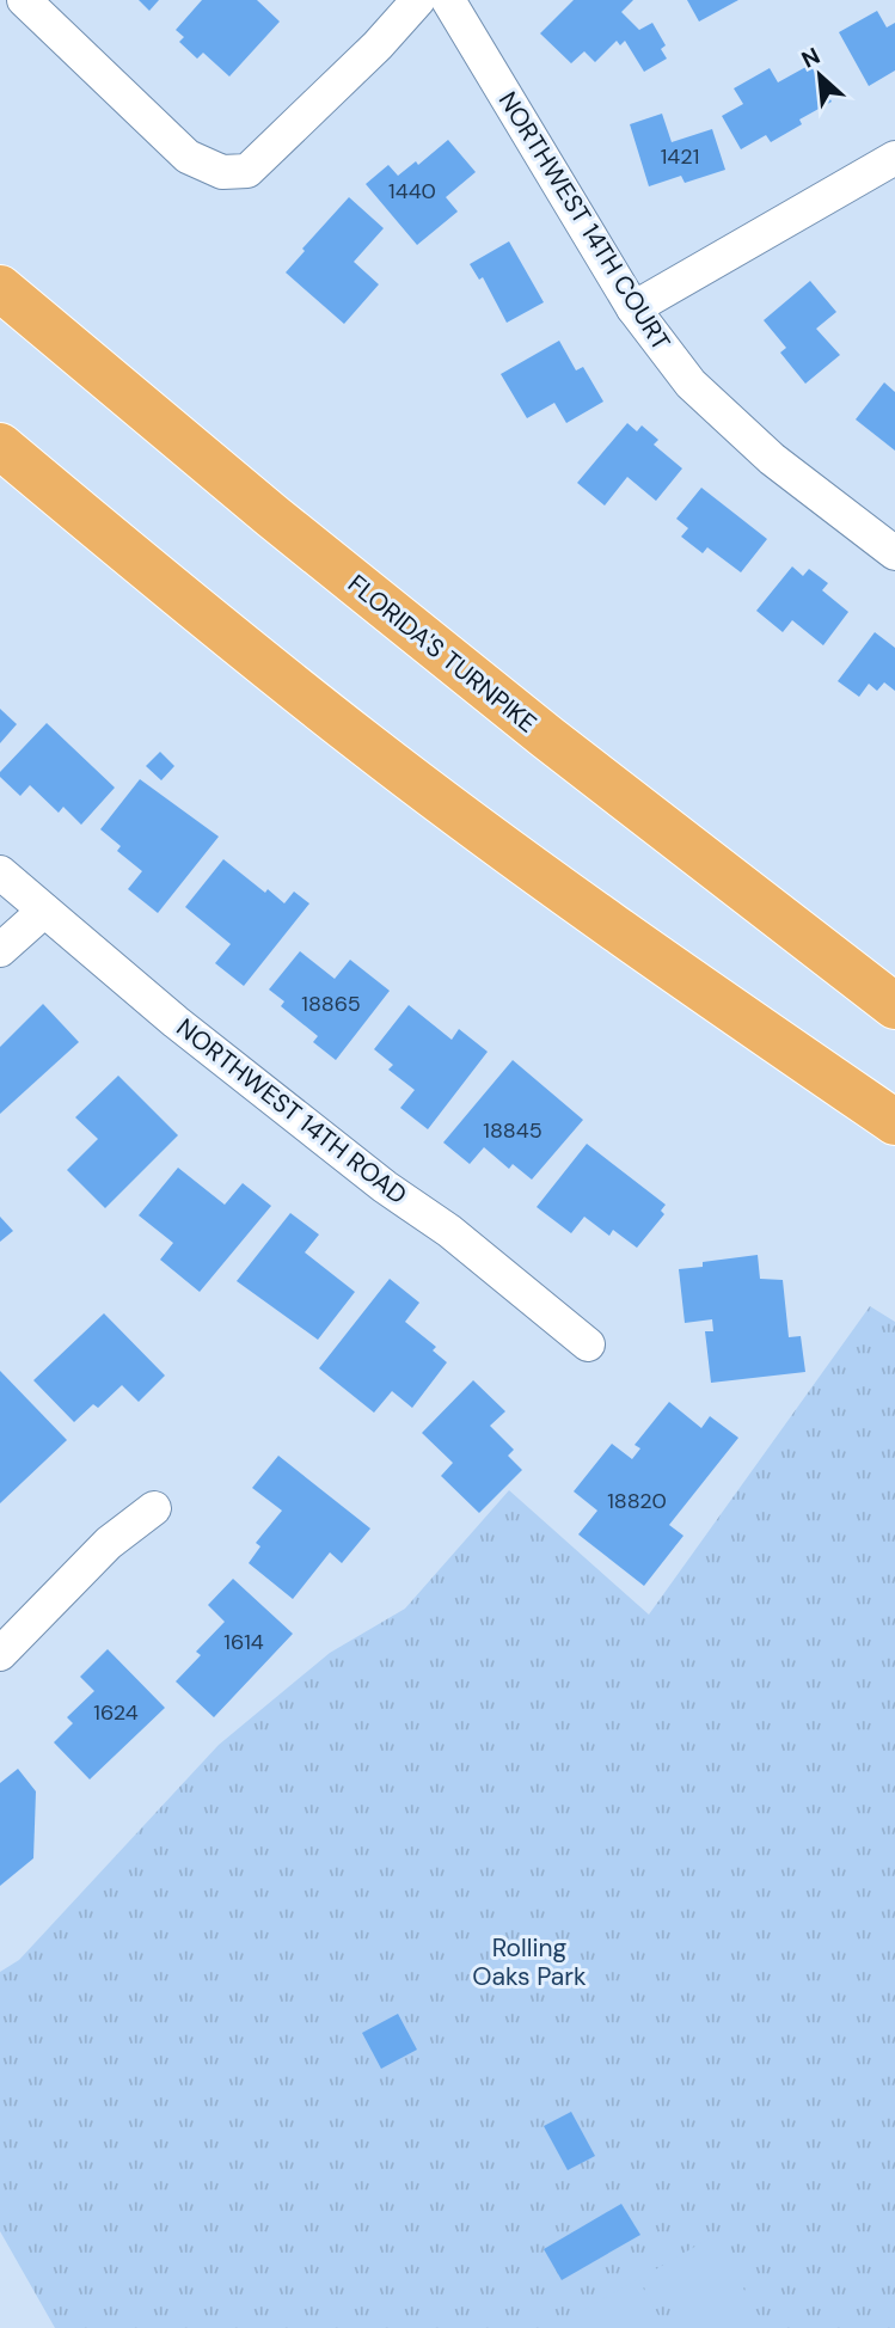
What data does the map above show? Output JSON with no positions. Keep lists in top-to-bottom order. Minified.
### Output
{"streets":{"highway":["FLORIDA'S TURNPIKE"],"street":["NORTHWEST 14TH COURT","NORTHWEST 14TH ROAD"]},"parks":["Rolling Oaks Park"],"house_numbers":["1421","1440","18865","18845","18820","1614","1624"],"north":"top left"}
